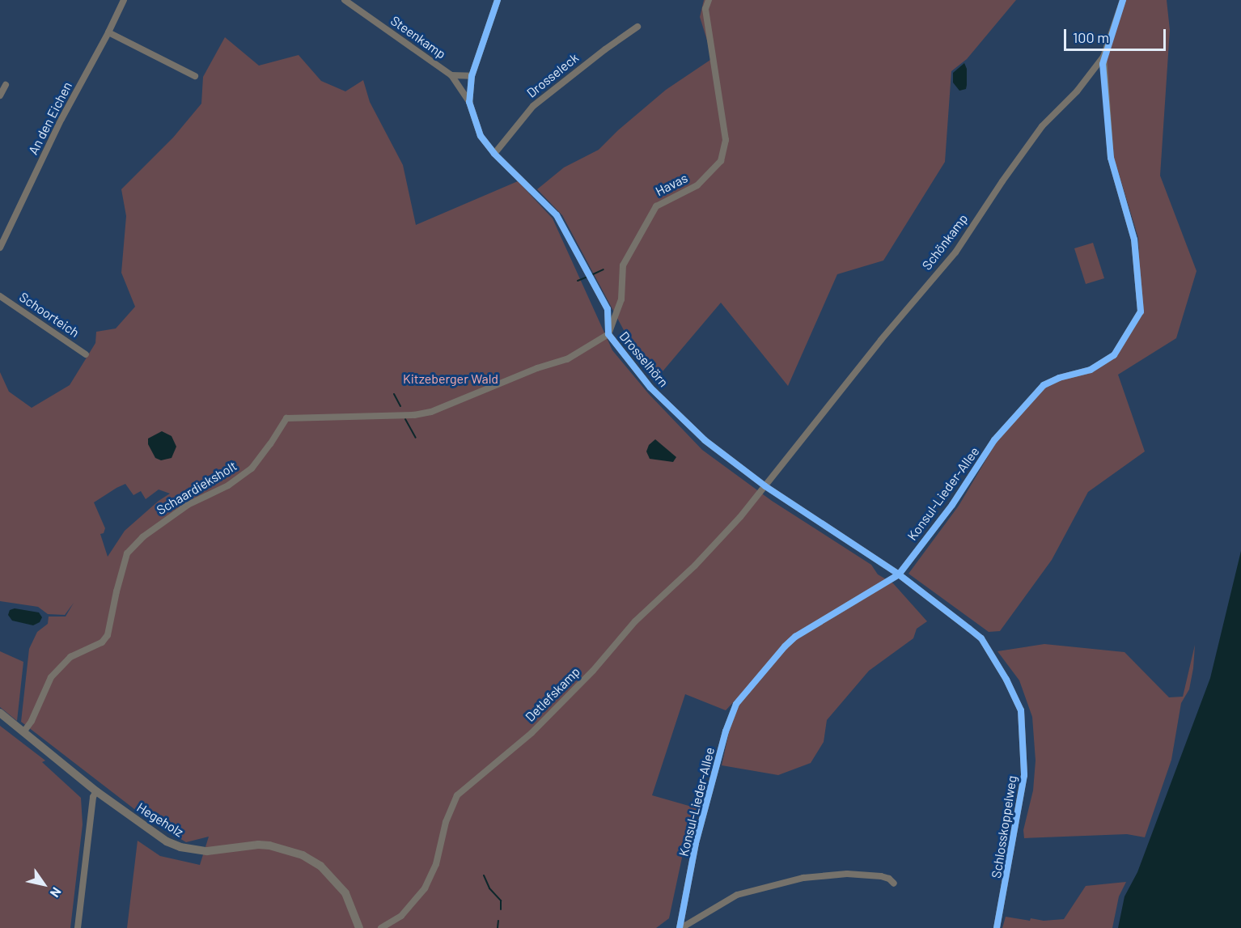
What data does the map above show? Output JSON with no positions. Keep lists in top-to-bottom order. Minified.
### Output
{"streets":{"street":["Steenkamp","Drosseleck","An den Eichen","Havas","Schönkamp","Schoorteich","Drosselhörn","Schaardieksholt","Konsul-Lieder-Allee","Detlefskamp","Hegeholz","Schlosskoppelweg"]},"crossings":[["Steenkamp","Drosselhörn"],["Drosseleck","Drosselhörn"],["Havas","Drosselhörn"],["Havas","Schaardieksholt"],["Schönkamp","Drosselhörn"],["Schönkamp","Konsul-Lieder-Allee"],["Schönkamp","Detlefskamp"],["Drosselhörn","Schaardieksholt"],["Drosselhörn","Konsul-Lieder-Allee"],["Drosselhörn","Detlefskamp"],["Drosselhörn","Schlosskoppelweg"],["Schaardieksholt","Hegeholz"],["Konsul-Lieder-Allee","Schlosskoppelweg"]],"parks":["Kitzeberger Wald"],"scale_bar":"100 m","north":"bottom right"}
